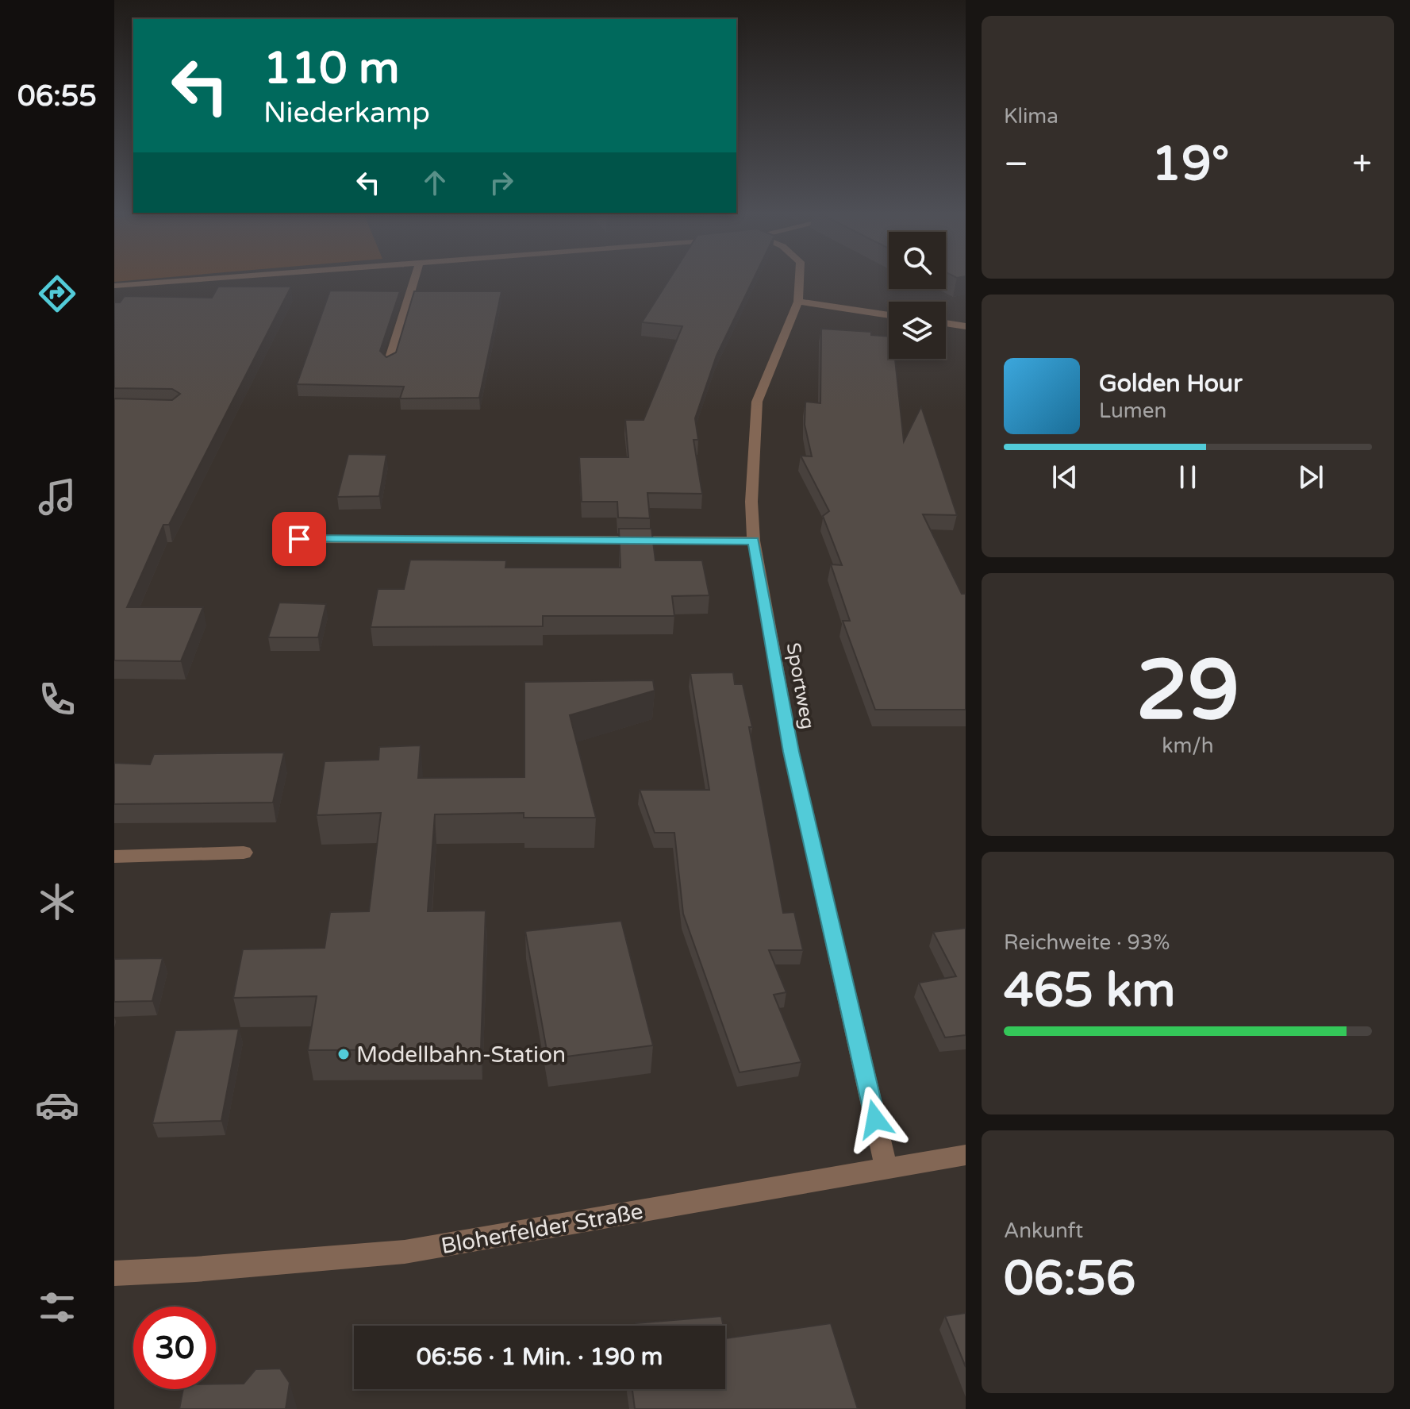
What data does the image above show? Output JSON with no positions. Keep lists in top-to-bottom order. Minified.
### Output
{"streets":{"street":["Sportweg","Bloherfelder Straße"]},"crossings":[["Sportweg","Bloherfelder Straße"]],"places":["Modellbahn-Station"],"page":{"tabs":"06:55","tile":["Klima",["29","km/h"],["Reichweite · 93%","465 km"],["Ankunft","06:56"]],"turn":["110 m","Niederkamp"],"heat":["−","19°","+"],"song":["Golden Hour","Lumen"],"limit":"30","trip":"06:56 · 1 Min. · 190 m"}}
